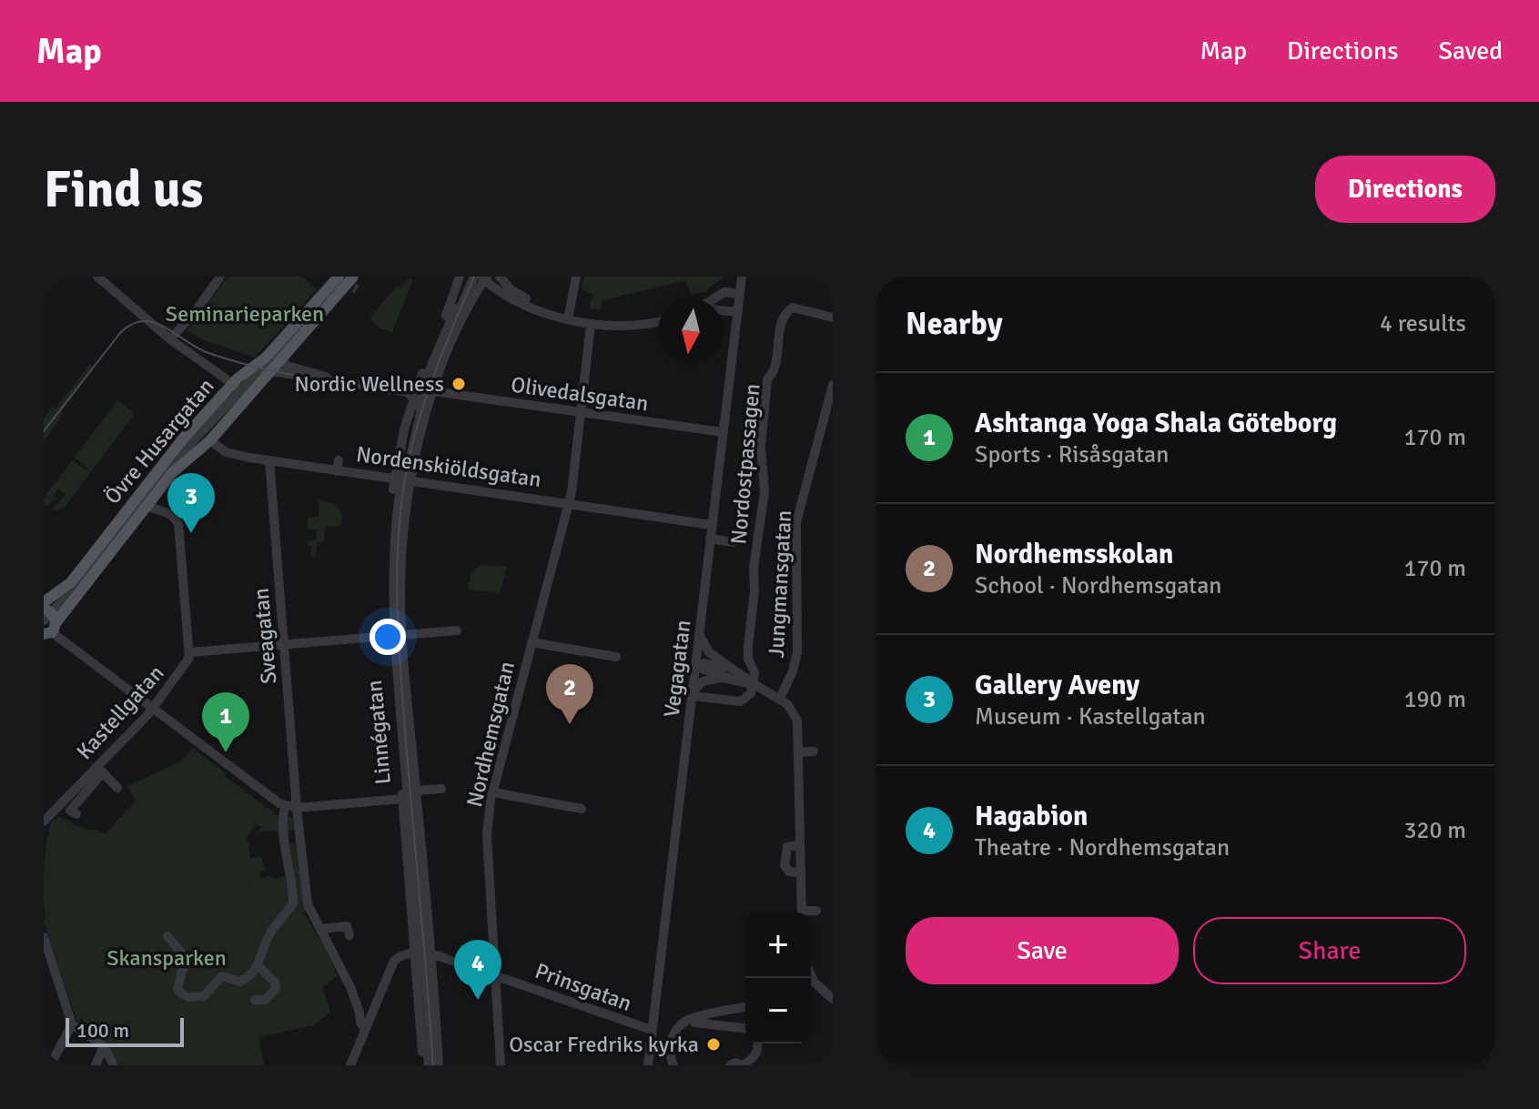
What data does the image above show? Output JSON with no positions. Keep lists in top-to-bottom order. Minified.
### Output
{"streets":{"main road":["Övre Husargatan"],"street":["Olivedalsgatan","Nordostpassagen","Nordenskiöldsgatan","Jungmansgatan","Sveagatan","Vegagatan","Kastellgatan","Linnégatan","Nordhemsgatan","Prinsgatan"]},"crossings":[["Olivedalsgatan","Vegagatan"],["Olivedalsgatan","Linnégatan"],["Olivedalsgatan","Nordhemsgatan"],["Övre Husargatan","Nordenskiöldsgatan"],["Nordostpassagen","Vegagatan"],["Nordenskiöldsgatan","Sveagatan"],["Nordenskiöldsgatan","Vegagatan"],["Nordenskiöldsgatan","Linnégatan"],["Nordenskiöldsgatan","Nordhemsgatan"],["Jungmansgatan","Vegagatan"],["Vegagatan","Prinsgatan"],["Linnégatan","Prinsgatan"],["Nordhemsgatan","Prinsgatan"]],"parks":["Seminarieparken","Skansparken"],"places":["Nordic Wellness","Oscar Fredriks kyrka"],"scale_bar":"100 m","north":"bottom","page":{"header":"Map","nav":["Map","Directions","Saved"],"buttons":["Directions",["Save","Share"]],"title":"Find us","heading":["Nearby","4 results"],"list":[{"mark":"1","name":"Ashtanga Yoga Shala Göteborg","note":"Sports · Risåsgatan","value":"170 m"},{"mark":"2","name":"Nordhemsskolan","note":"School · Nordhemsgatan","value":"170 m"},{"mark":"3","name":"Gallery Aveny","note":"Museum · Kastellgatan","value":"190 m"},{"mark":"4","name":"Hagabion","note":"Theatre · Nordhemsgatan","value":"320 m"}],"pins":["3","2","1","4"],"map_buttons":["+","−"],"scale":"100 m"}}
